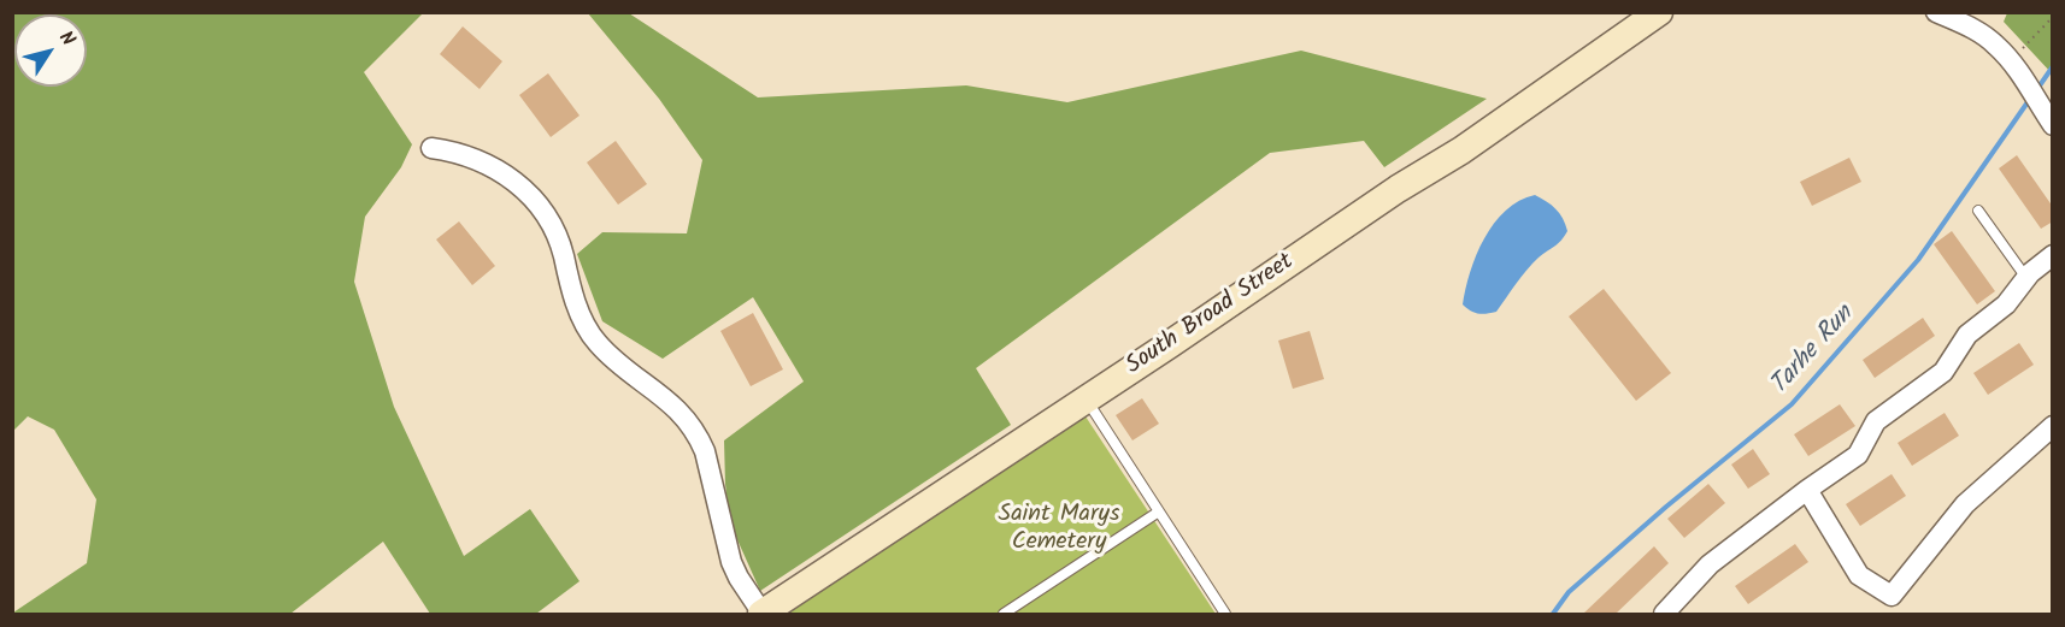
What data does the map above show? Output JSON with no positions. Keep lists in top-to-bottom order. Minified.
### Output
{"streets":{"street":["South Broad Street"]},"water":["Tarhe Run"],"parks":["Saint Marys Cemetery"],"north":"top right"}
